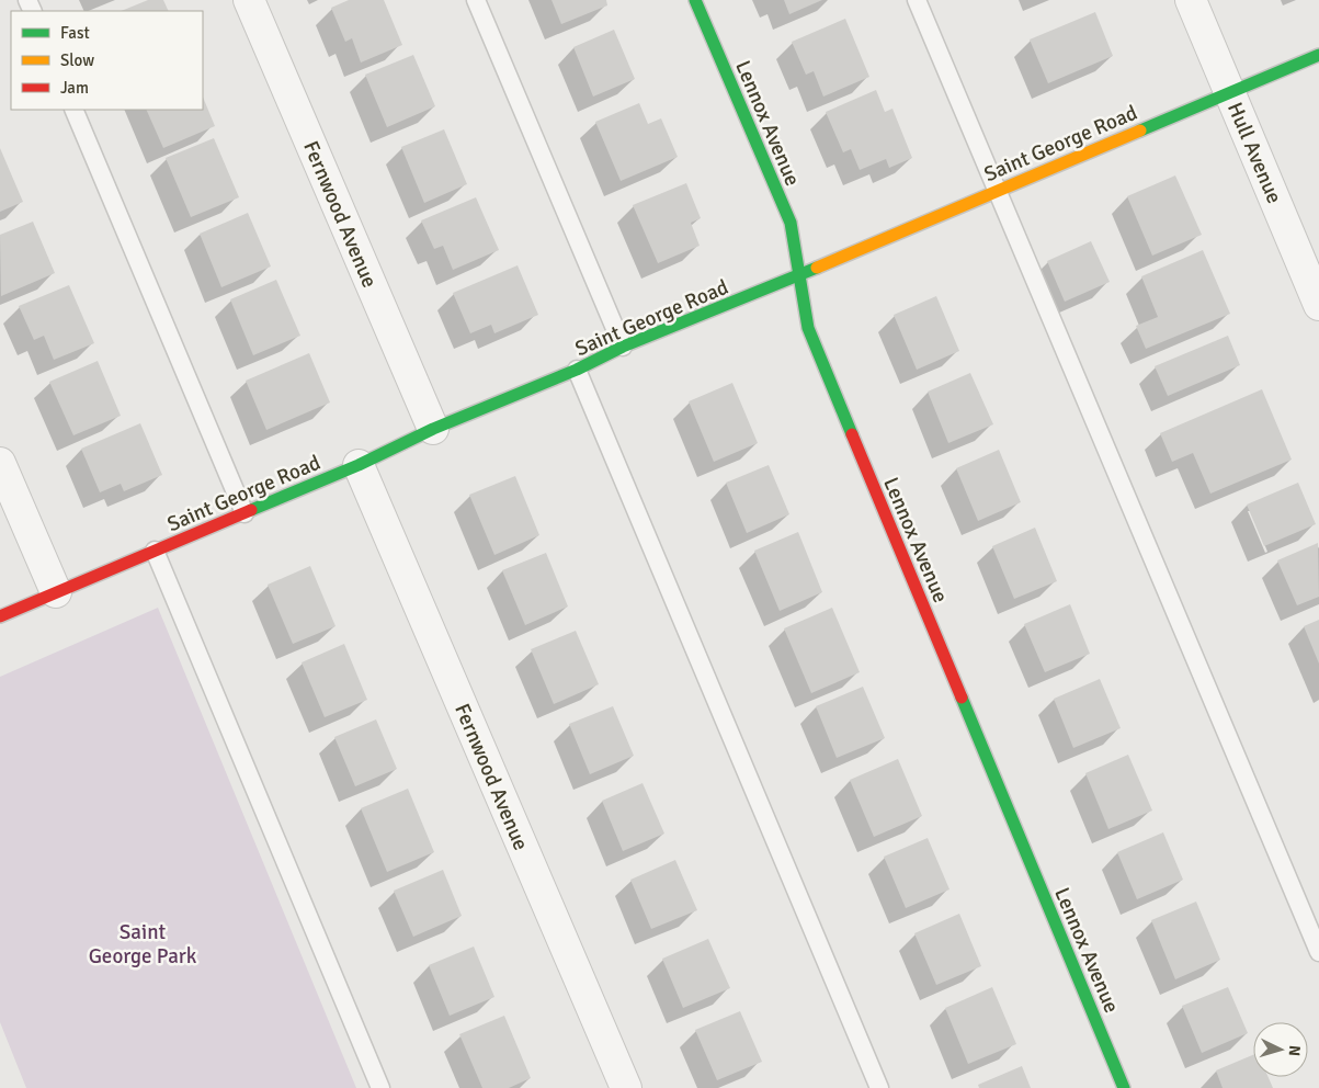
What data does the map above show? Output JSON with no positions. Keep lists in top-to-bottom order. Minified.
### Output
{"streets":{"street":["Lennox Avenue","Saint George Road","Hull Avenue","Fernwood Avenue"]},"crossings":[["Lennox Avenue","Saint George Road"],["Saint George Road","Hull Avenue"],["Saint George Road","Fernwood Avenue"]],"parks":["Saint George Park"],"legend":["Fast","Slow","Jam"],"north":"right"}
